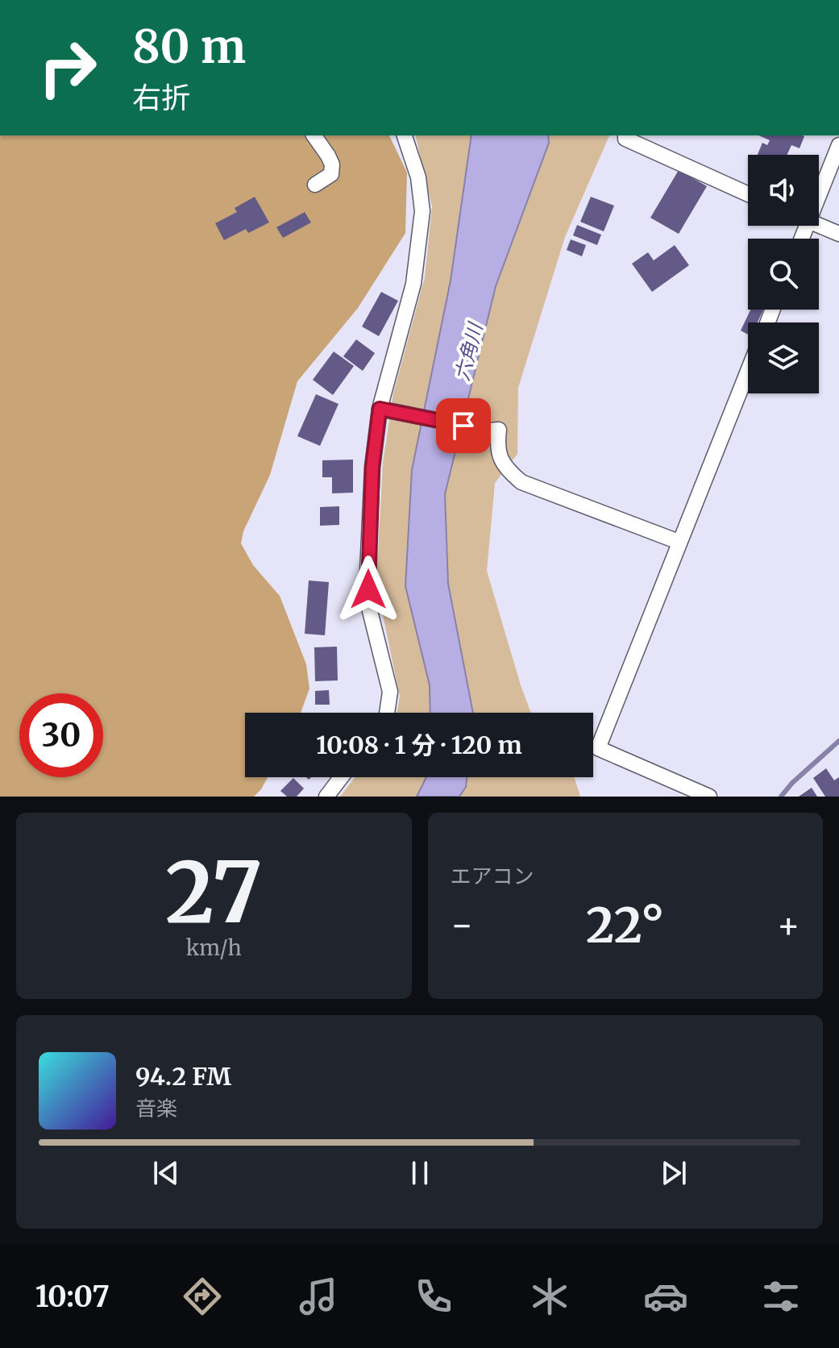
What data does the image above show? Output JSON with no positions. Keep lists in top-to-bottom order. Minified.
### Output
{"water":["六角川"],"page":{"turn":["80 m","右折"],"limit":"30","trip":"10:08 · 1 分 · 120 m","tile":[["27","km/h"],"エアコン"],"heat":["−","22°","+"],"song":["94.2 FM","音楽"],"tabs":"10:07"}}
